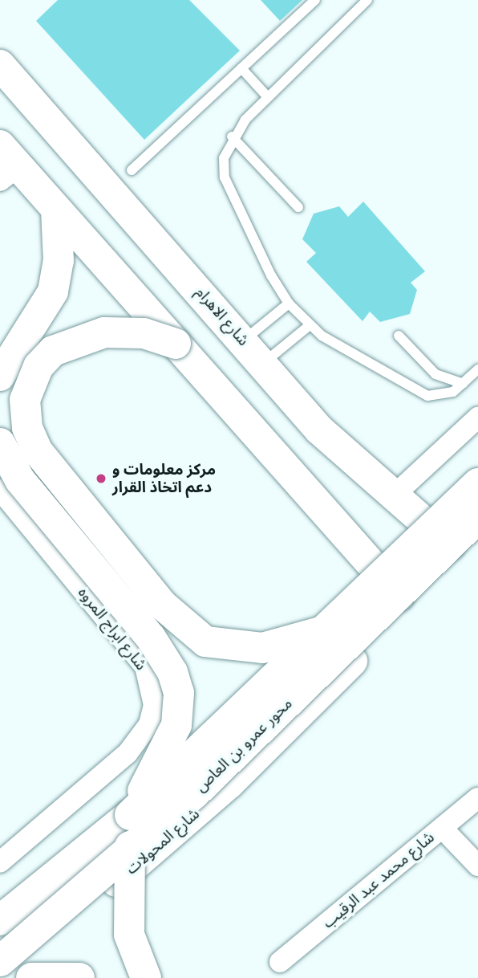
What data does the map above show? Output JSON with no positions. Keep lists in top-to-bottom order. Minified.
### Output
{"streets":{"main road":["شارع الاهرام","محور عمرو بن العاص"],"street":["شارع ابراج المروه","شارع المحولات","شارع محمد عبد الرقيب"]},"crossings":[["شارع الاهرام","شارع المحولات"]],"places":["مركز معلومات و دعم اتخاذ القرار"]}
